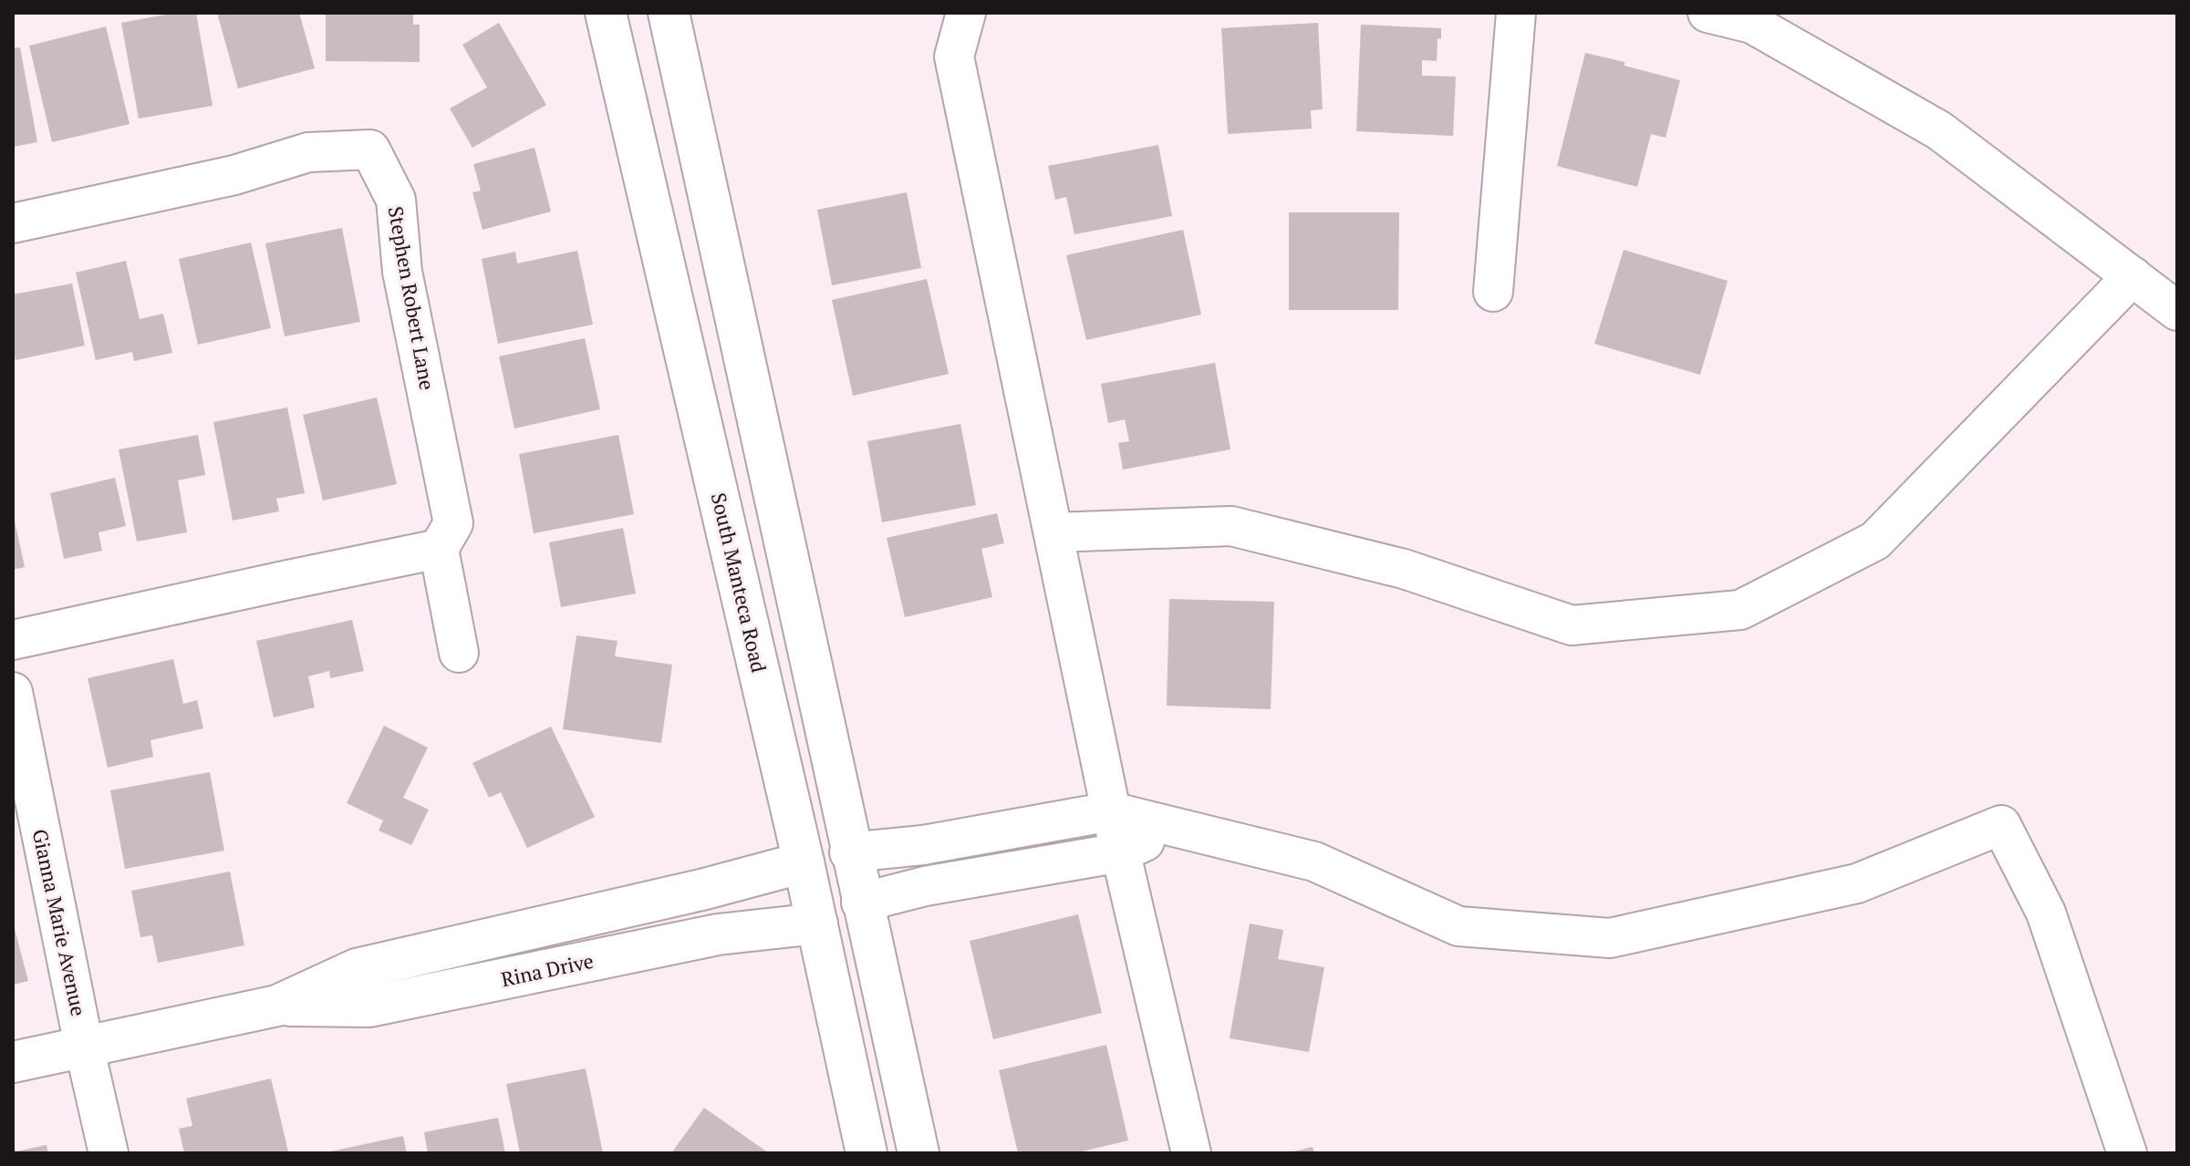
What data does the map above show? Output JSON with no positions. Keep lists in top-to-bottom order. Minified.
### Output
{"streets":{"street":["Stephen Robert Lane","South Manteca Road","Gianna Marie Avenue","Rina Drive"]},"crossings":[["South Manteca Road","Rina Drive"],["Gianna Marie Avenue","Rina Drive"]]}
